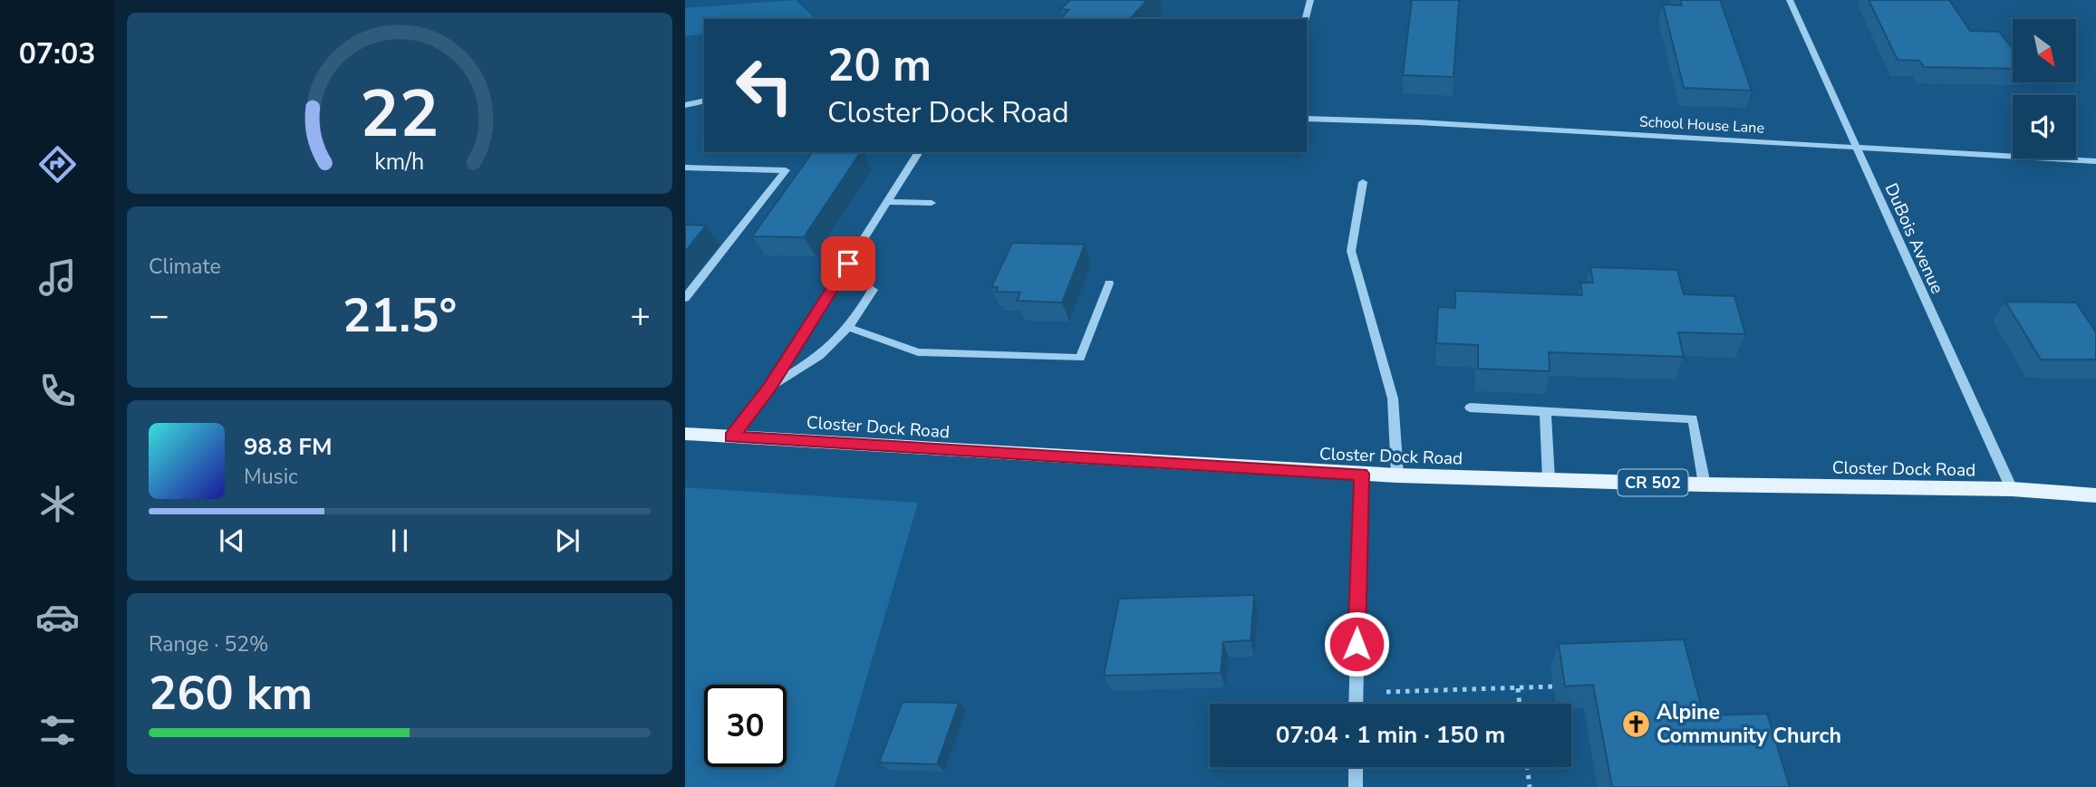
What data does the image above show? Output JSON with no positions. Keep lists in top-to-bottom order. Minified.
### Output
{"streets":{"main road":["Closter Dock Road","CR 502"],"street":["School House Lane","DuBois Avenue"]},"crossings":[["School House Lane","DuBois Avenue"],["DuBois Avenue","Closter Dock Road"]],"places":{"church":["Alpine Community Church"]},"north":"bottom right","page":{"tabs":"07:03","turn":["20 m","Closter Dock Road"],"tile":["Climate",["Range · 52%","260 km"]],"heat":["−","21.5°","+"],"song":["98.8 FM","Music"],"limit":"30","trip":"07:04 · 1 min · 150 m","gauge":["22","km/h"]}}
